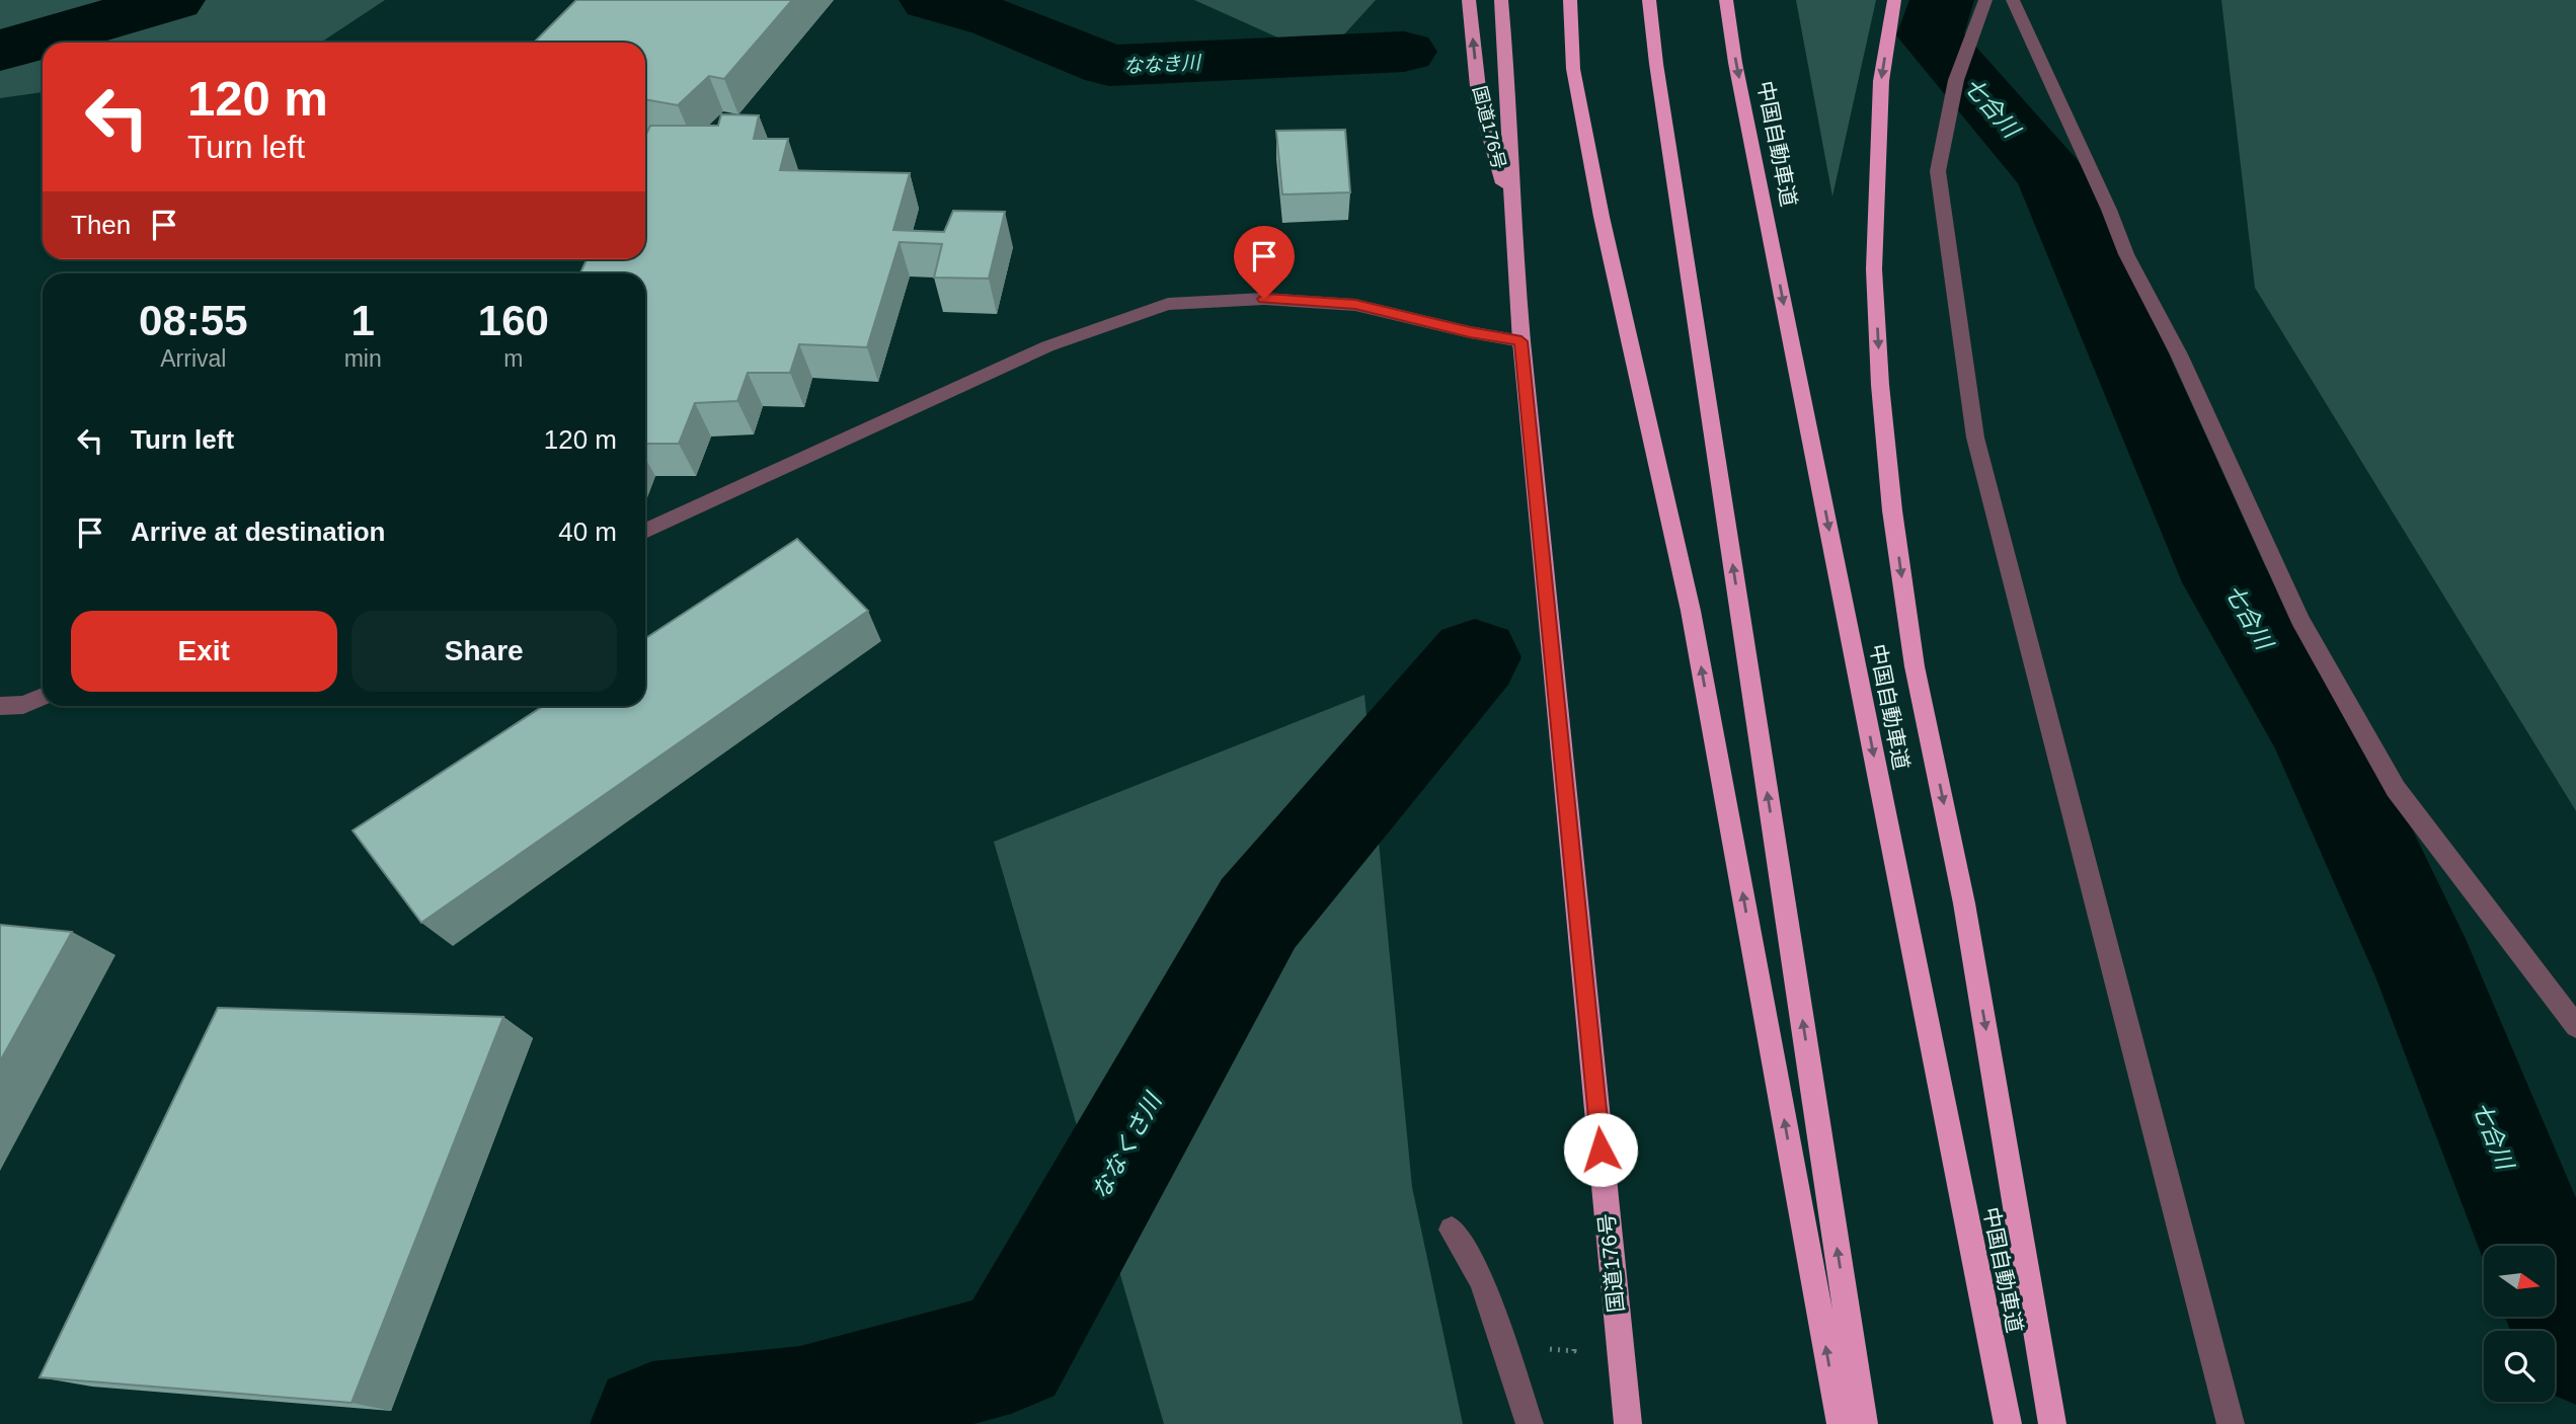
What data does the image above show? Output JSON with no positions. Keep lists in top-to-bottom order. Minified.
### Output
{"streets":{"highway":["国道176号","中国自動車道"]},"water":["ななき川","七合川","ななくさ川"],"north":"right","page":{"turn":["120 m","Turn left"],"then":"Then","eta":["08:55","Arrival","1","min","160","m"],"list":[{"name":"Turn left","value":"120 m"},{"name":"Arrive at destination","value":"40 m"}],"buttons":["Exit","Share"]}}
